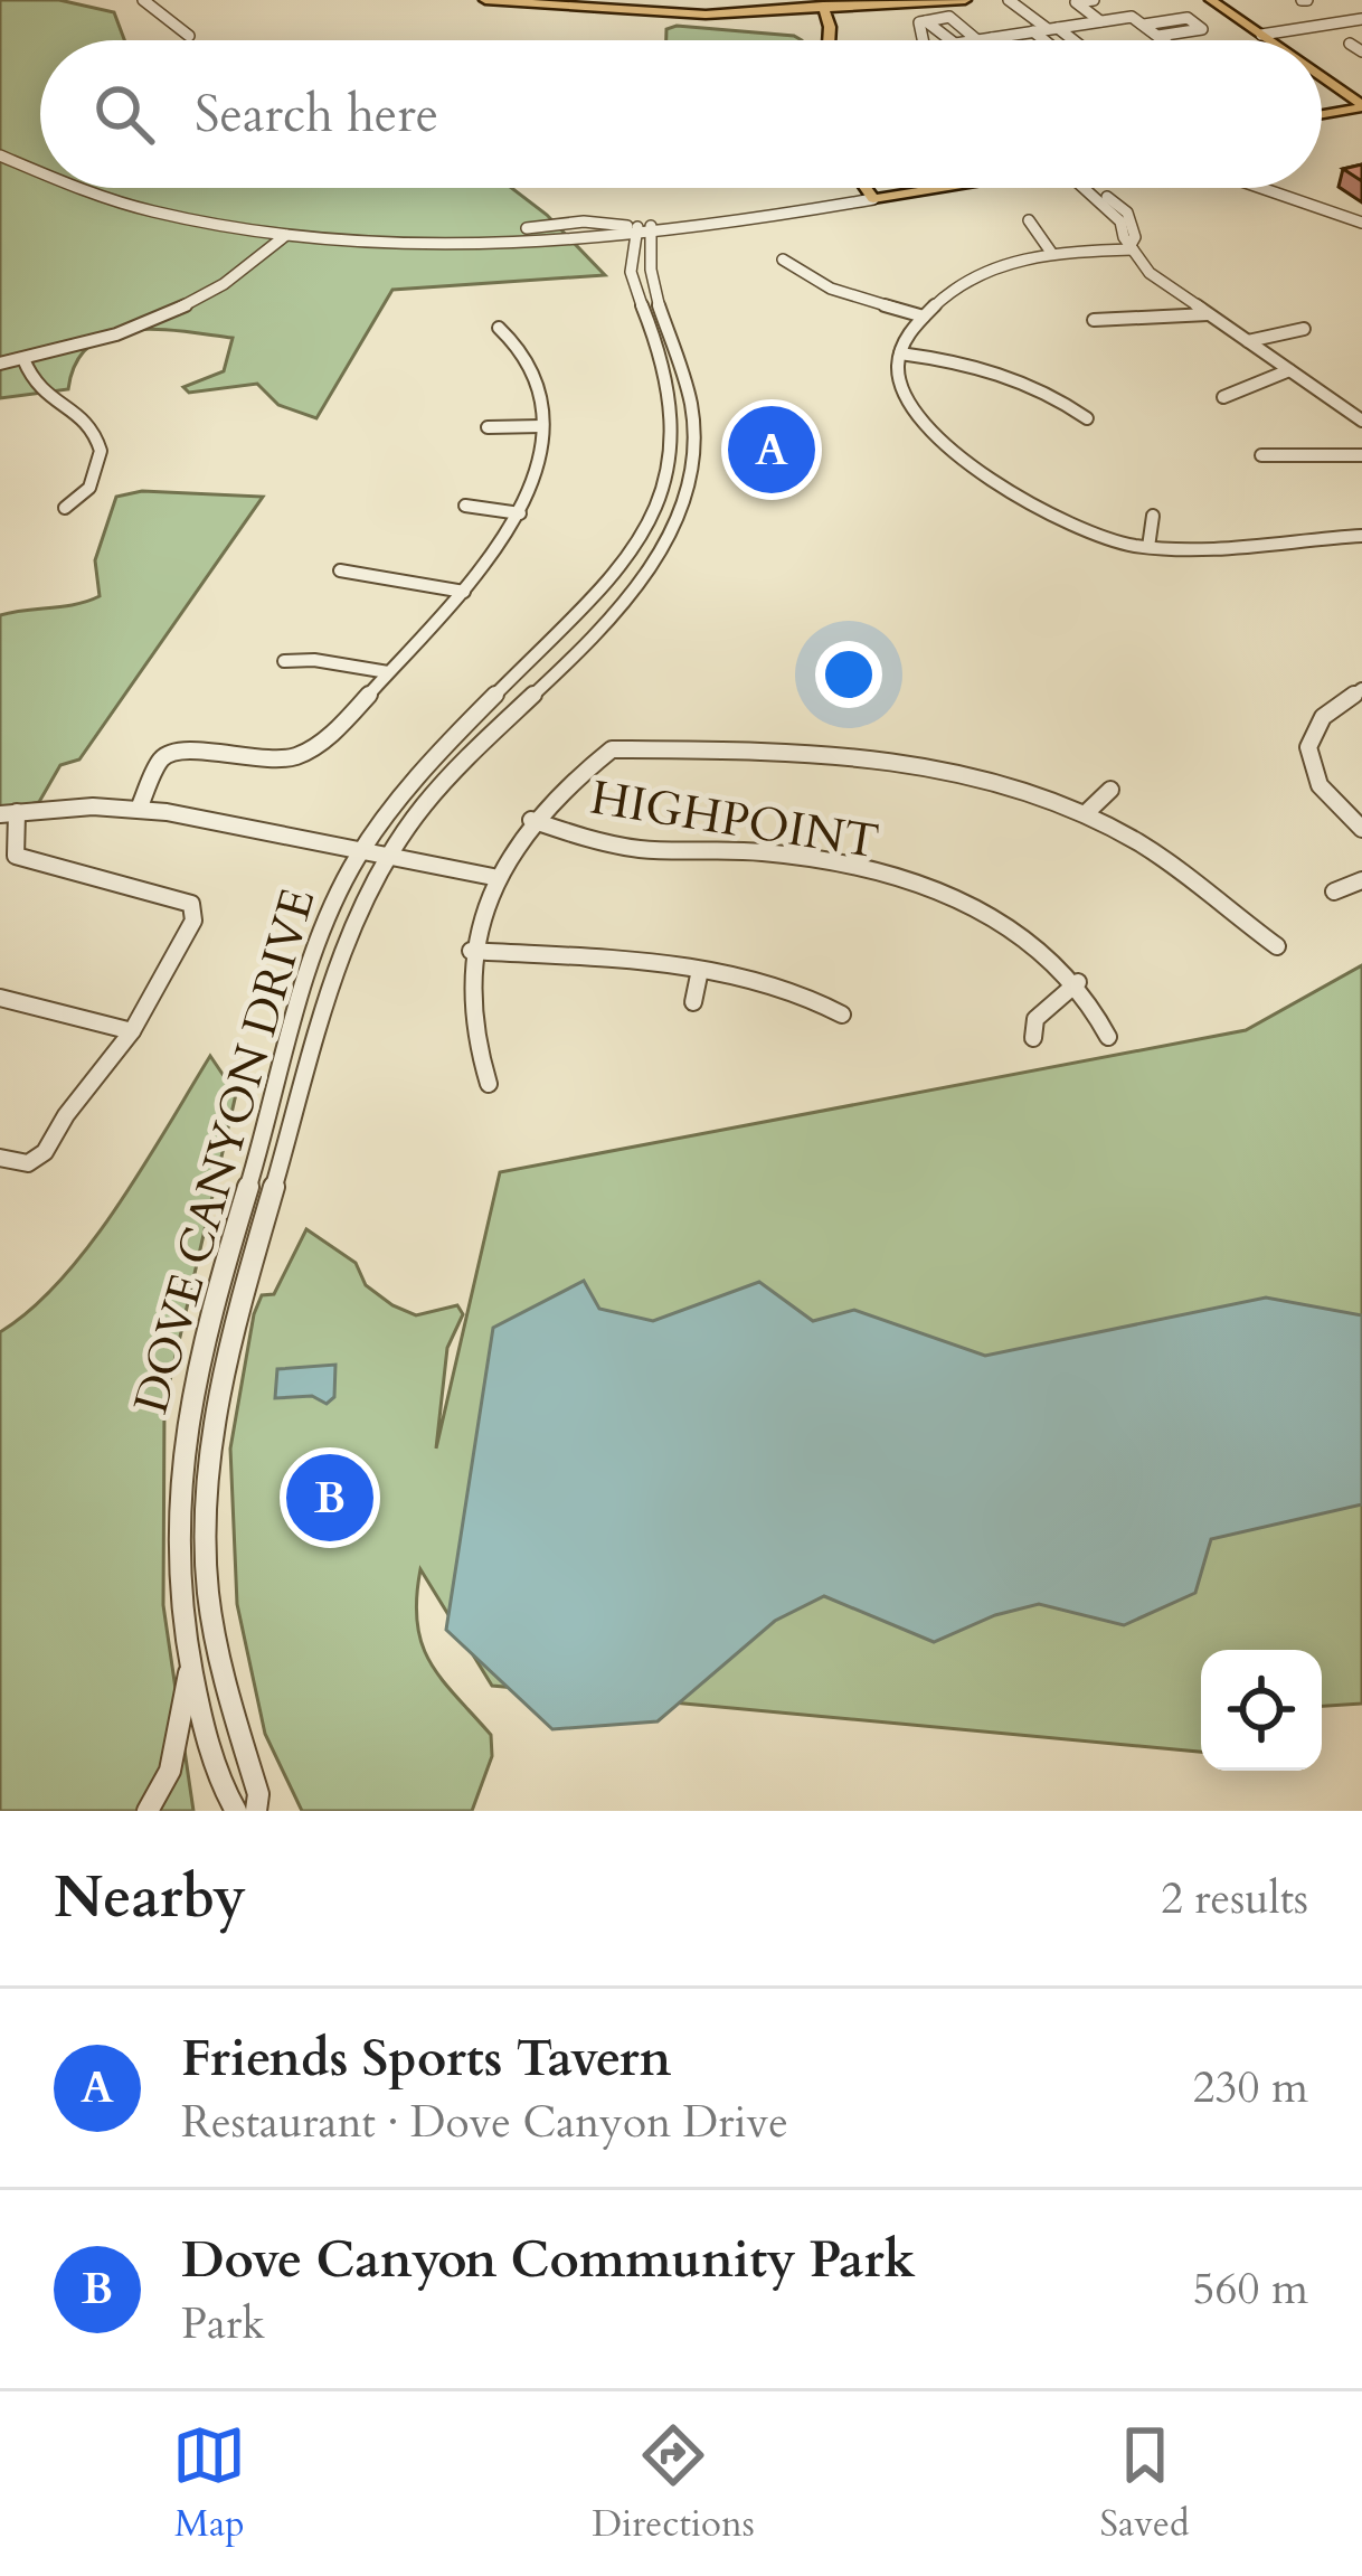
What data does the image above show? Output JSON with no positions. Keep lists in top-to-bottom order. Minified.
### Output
{"streets":{"street":["HIGHPOINT","DOVE CANYON DRIVE"]},"page":{"search":"Search here","pins":["A","B"],"heading":["Nearby","2 results"],"list":[{"mark":"A","name":"Friends Sports Tavern","note":"Restaurant · Dove Canyon Drive","value":"230 m"},{"mark":"B","name":"Dove Canyon Community Park","note":"Park","value":"560 m"}],"nav":["Map","Directions","Saved"]}}
